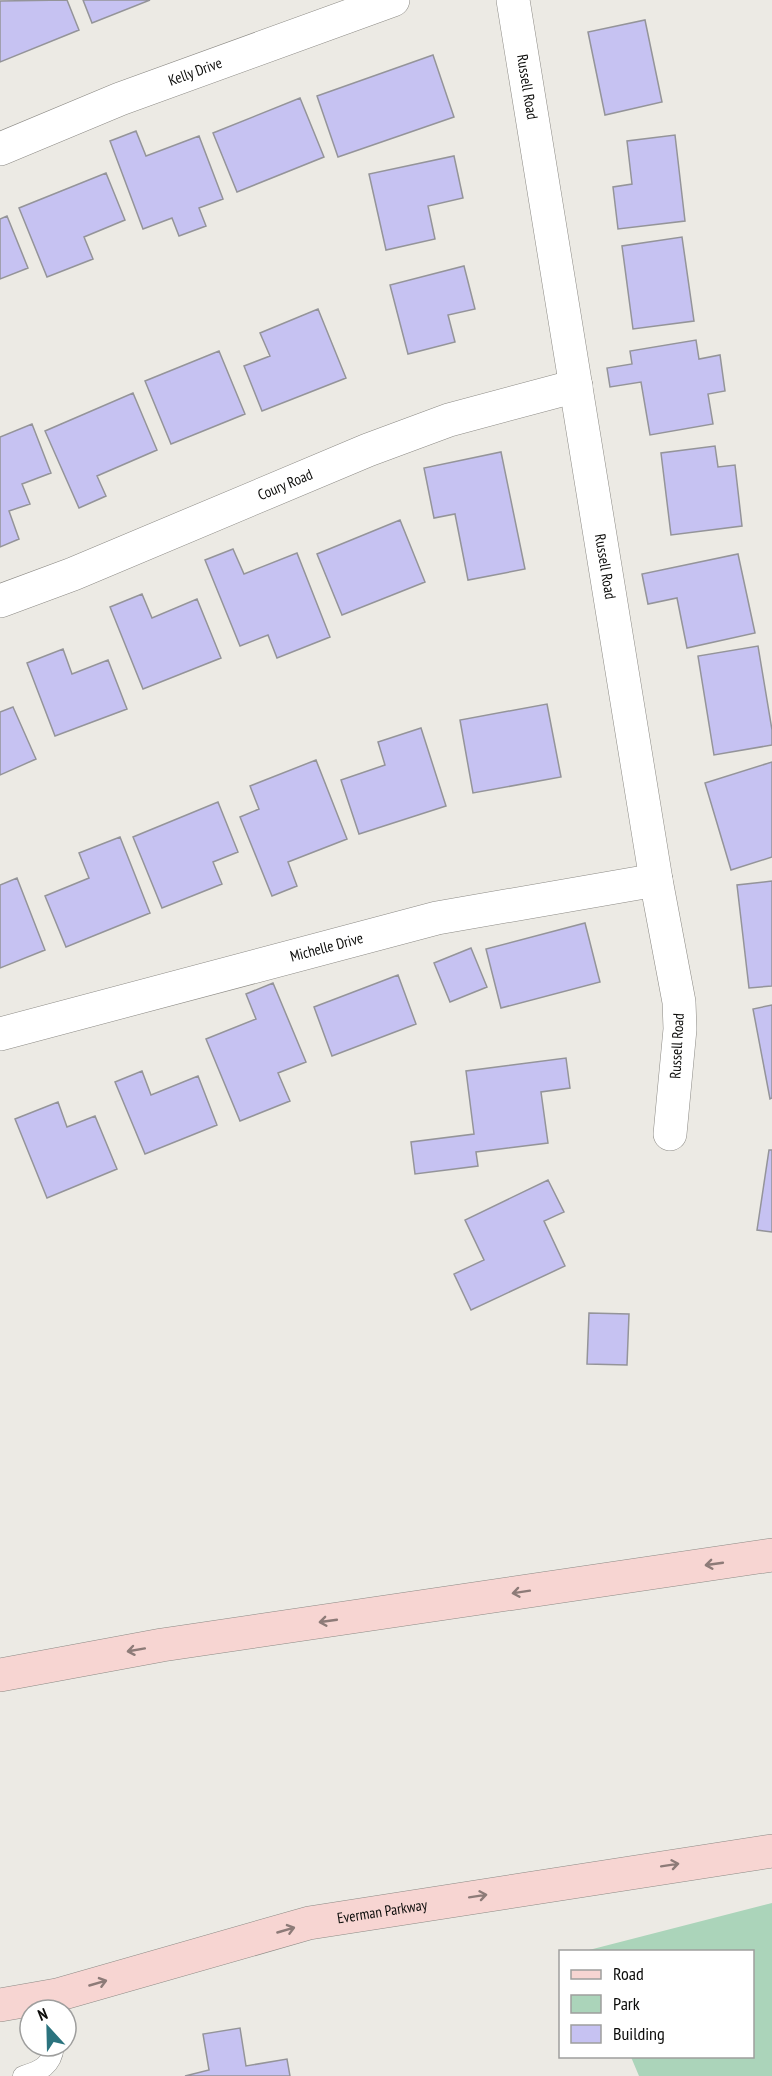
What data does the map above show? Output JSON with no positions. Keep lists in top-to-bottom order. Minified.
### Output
{"streets":{"main road":["Everman Parkway"],"street":["Kelly Drive","Russell Road","Coury Road","Michelle Drive"]},"crossings":[["Russell Road","Coury Road"],["Russell Road","Michelle Drive"]],"legend":["Road","Park","Building"],"north":"top"}
